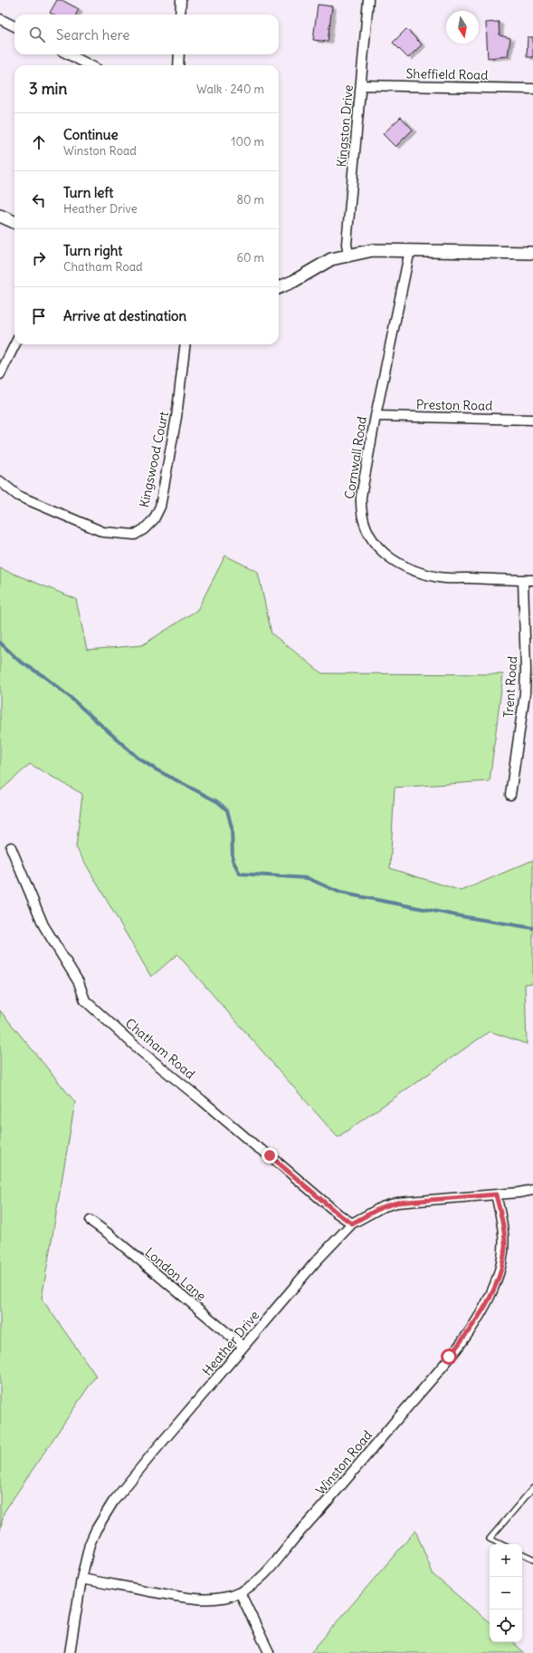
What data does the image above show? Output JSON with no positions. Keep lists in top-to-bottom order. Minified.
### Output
{"streets":{"street":["Sheffield Road","Kingston Drive","Preston Road","Cornwall Road","Kingswood Court","Trent Road","Chatham Road","London Lane","Heather Drive","Winston Road"]},"crossings":[["Sheffield Road","Kingston Drive"],["Preston Road","Cornwall Road"],["Cornwall Road","Trent Road"],["Chatham Road","Heather Drive"],["London Lane","Heather Drive"],["Heather Drive","Winston Road"]],"north":"bottom","page":{"search":"Search here","heading":["3 min","Walk · 240 m"],"list":[["Continue","Winston Road","100 m"],["Turn left","Heather Drive","80 m"],["Turn right","Chatham Road","60 m"],"Arrive at destination"],"map_buttons":["+","−"]}}
